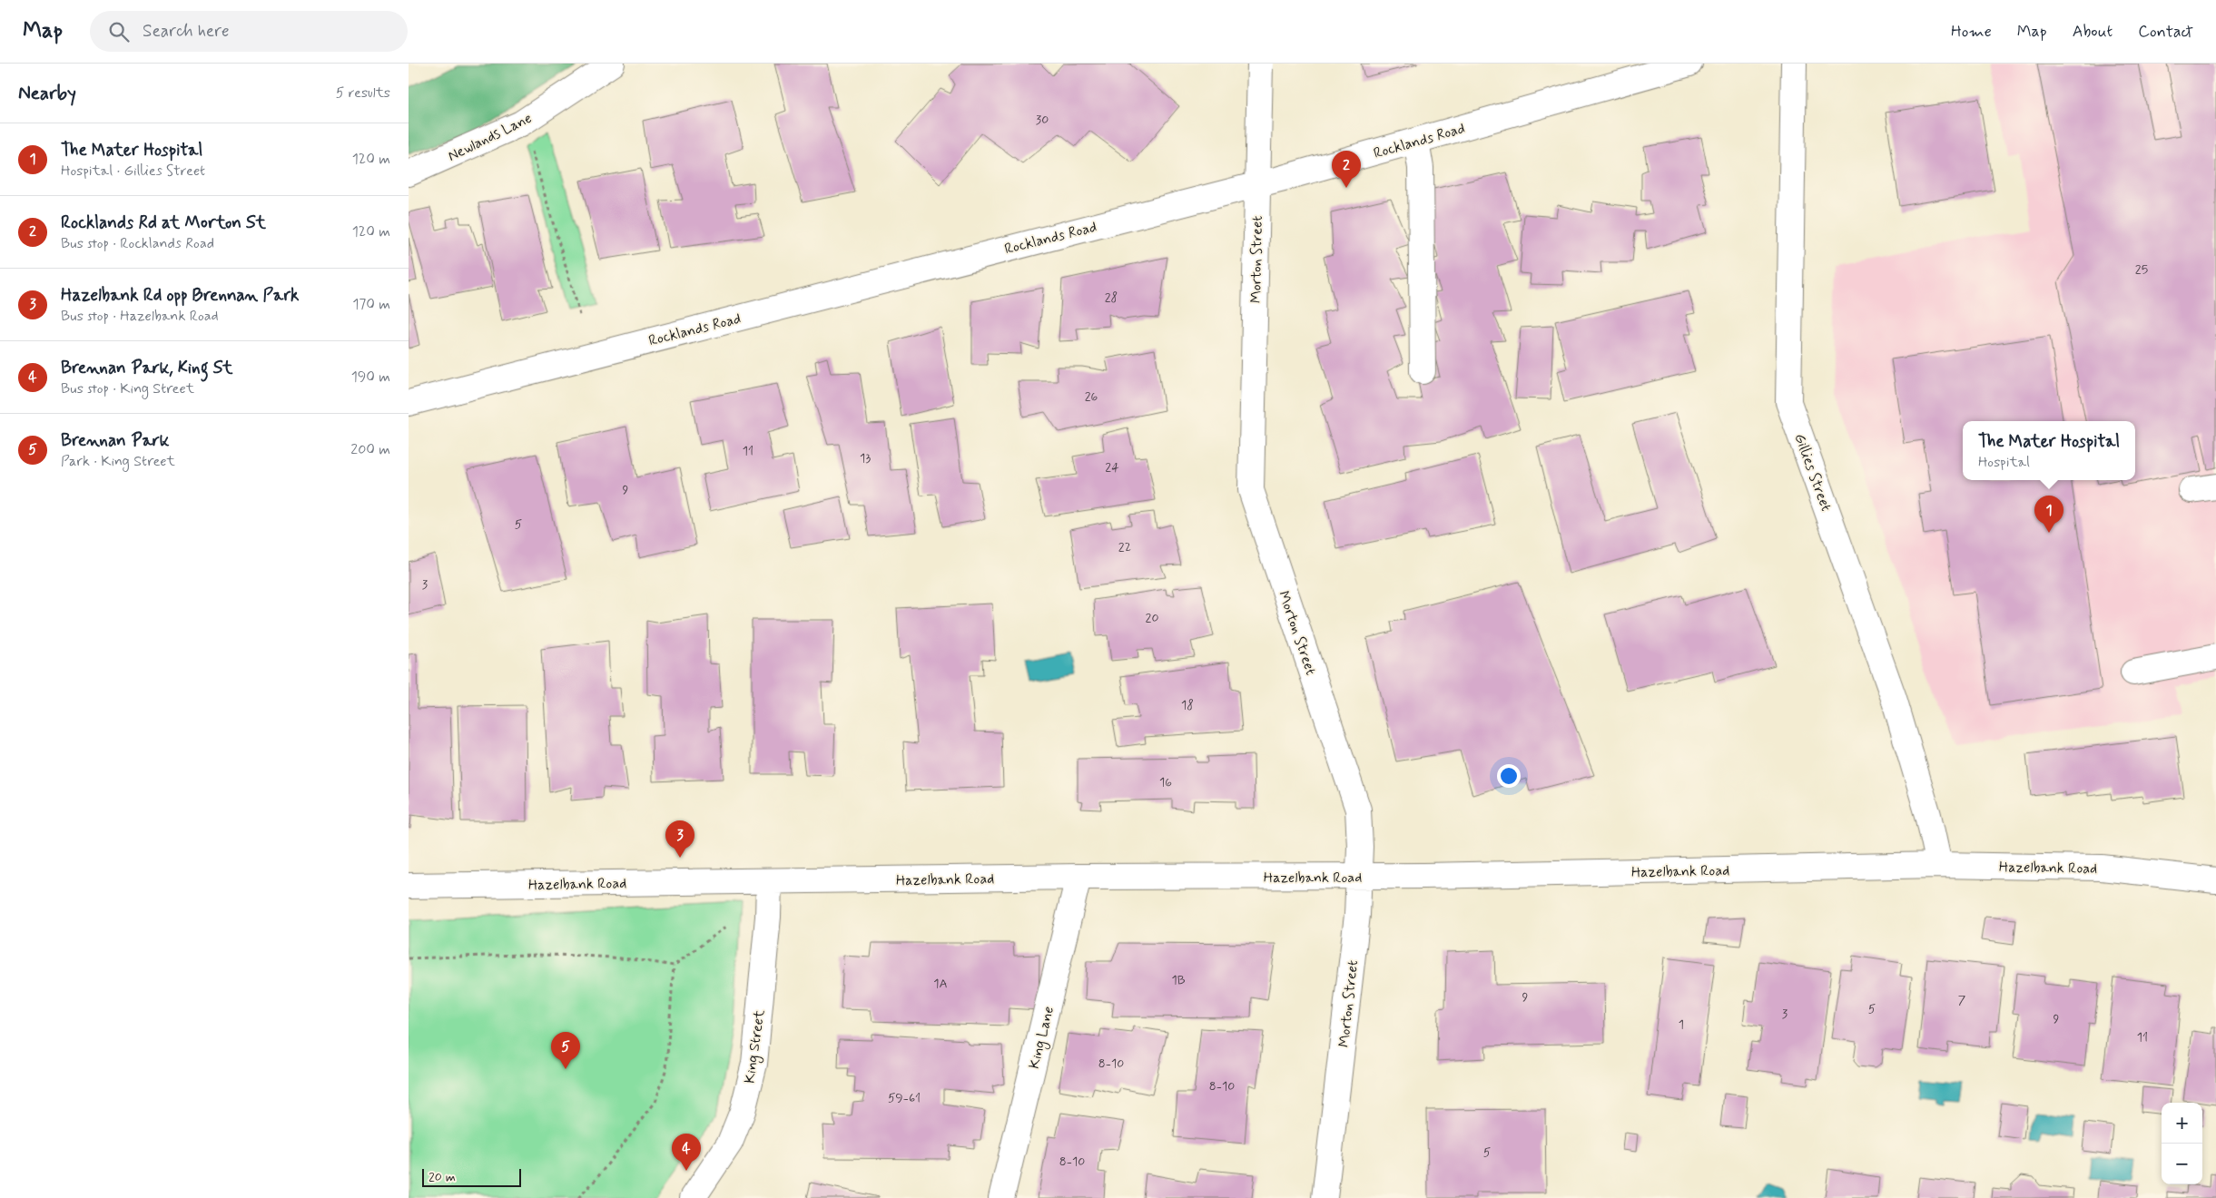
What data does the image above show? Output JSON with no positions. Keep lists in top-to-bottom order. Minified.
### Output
{"streets":{"street":["Newlands Lane","Rocklands Road","Morton Street","Gillies Street","Hazelbank Road","King Lane","King Street"]},"crossings":[["Rocklands Road","Morton Street"],["Morton Street","Hazelbank Road"],["Gillies Street","Hazelbank Road"],["Hazelbank Road","King Lane"],["Hazelbank Road","King Street"]],"house_numbers":["30","25","28","26","11","13","24","9","5","22","3","20","18","16","1B","1A","9","7","5","3","9","1","11","8-10","8-10","59-61","5","8-10"],"scale_bar":"20 m","page":{"header":"Map","search":"Search here","nav":["Home","Map","About","Contact"],"heading":["Nearby","5 results"],"list":[{"mark":"1","name":"The Mater Hospital","note":"Hospital · Gillies Street","value":"120 m"},{"mark":"2","name":"Rocklands Rd at Morton St","note":"Bus stop · Rocklands Road","value":"120 m"},{"mark":"3","name":"Hazelbank Rd opp Brennan Park","note":"Bus stop · Hazelbank Road","value":"170 m"},{"mark":"4","name":"Brennan Park, King St","note":"Bus stop · King Street","value":"190 m"},{"mark":"5","name":"Brennan Park","note":"Park · King Street","value":"200 m"}],"pins":["2","1","3","5","4"],"popup":["The Mater Hospital","Hospital"],"map_buttons":["+","−"],"scale":"20 m"}}
